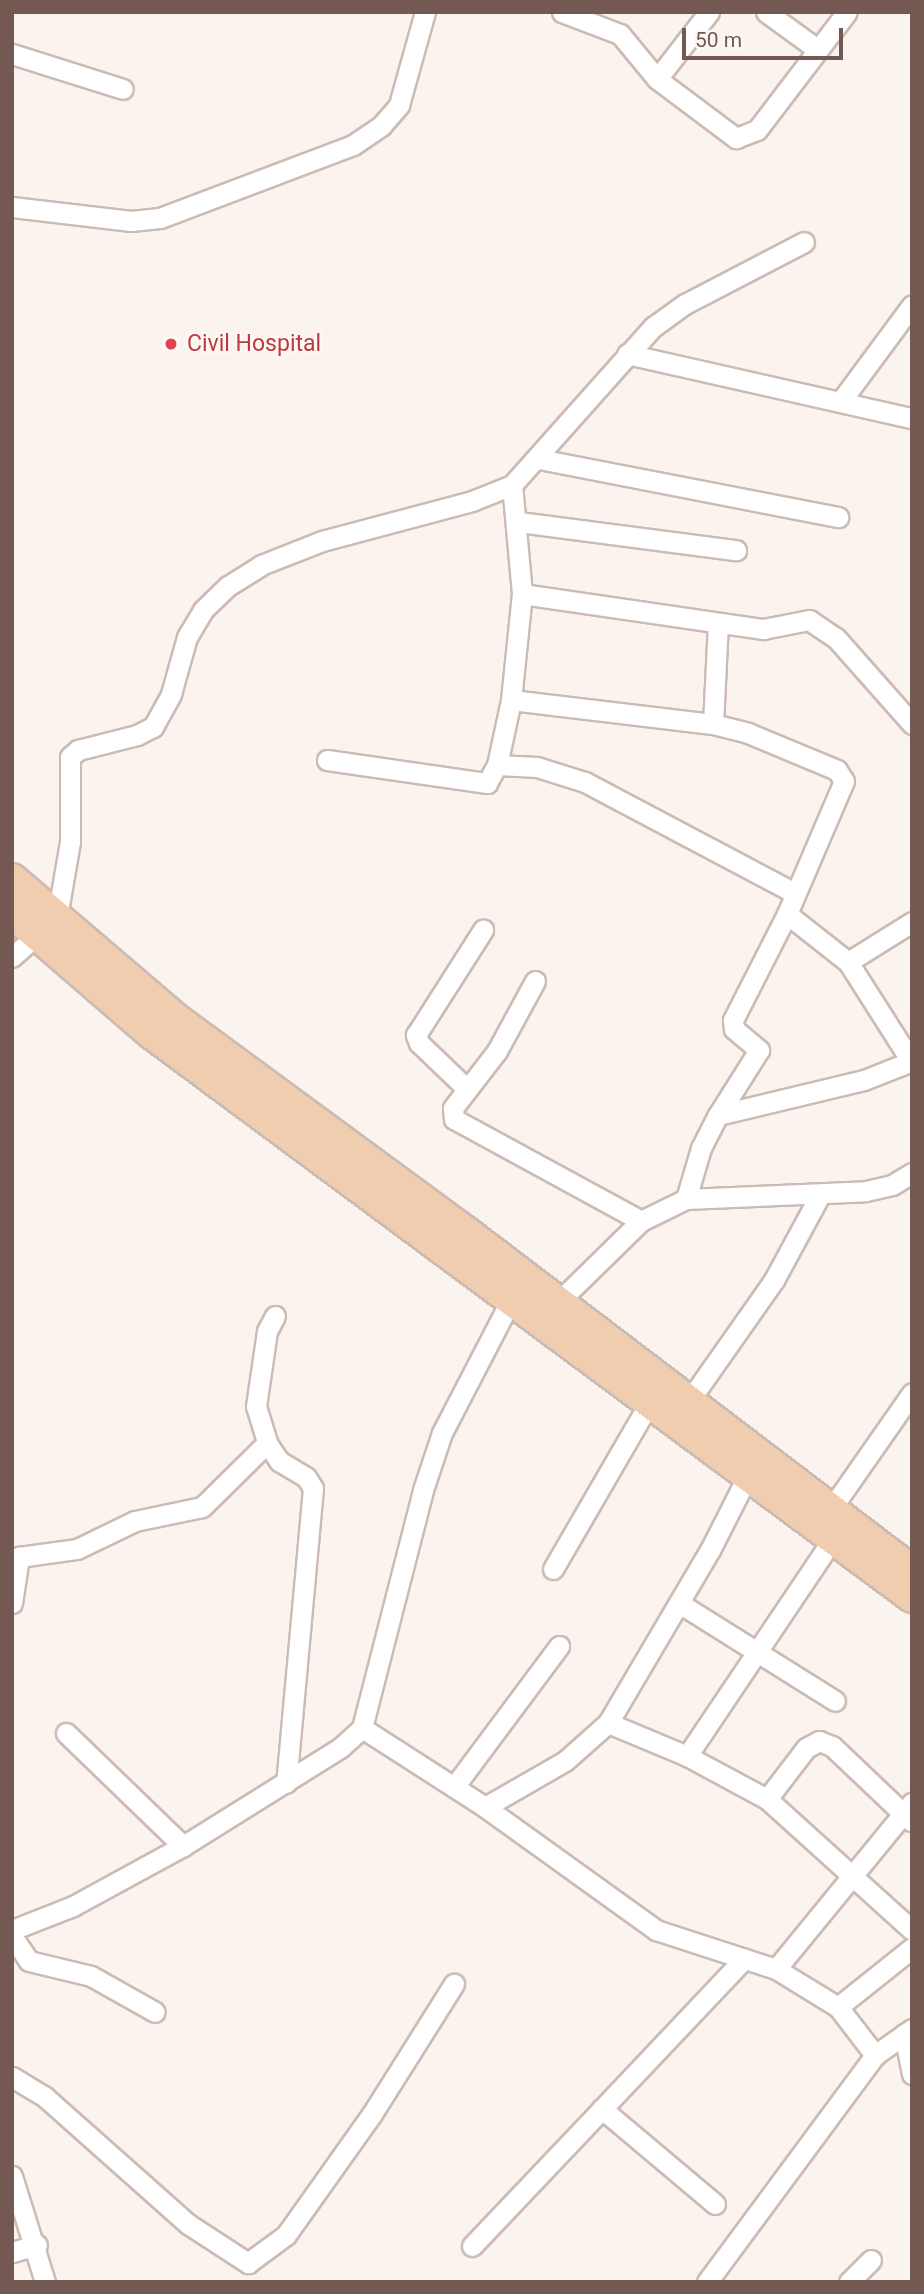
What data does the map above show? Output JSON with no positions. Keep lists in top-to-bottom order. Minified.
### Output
{"places":["Civil Hospital"],"scale_bar":"50 m"}
